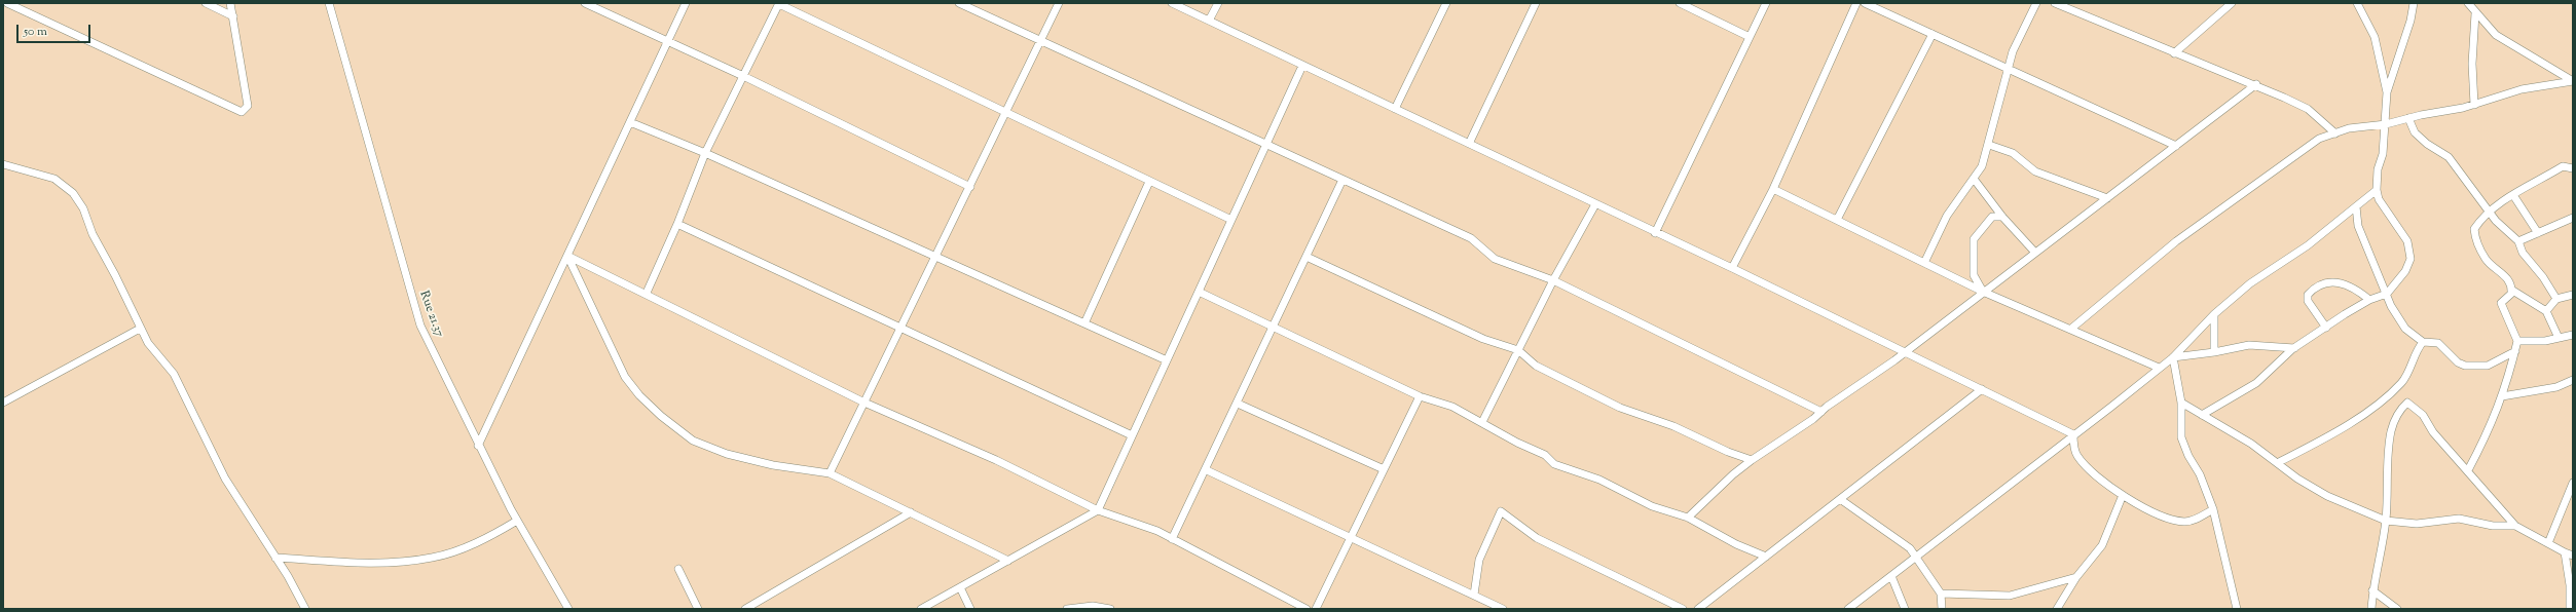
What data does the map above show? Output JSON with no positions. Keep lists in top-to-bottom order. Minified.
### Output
{"streets":{"street":["Rue 21.37"]},"scale_bar":"50 m"}
